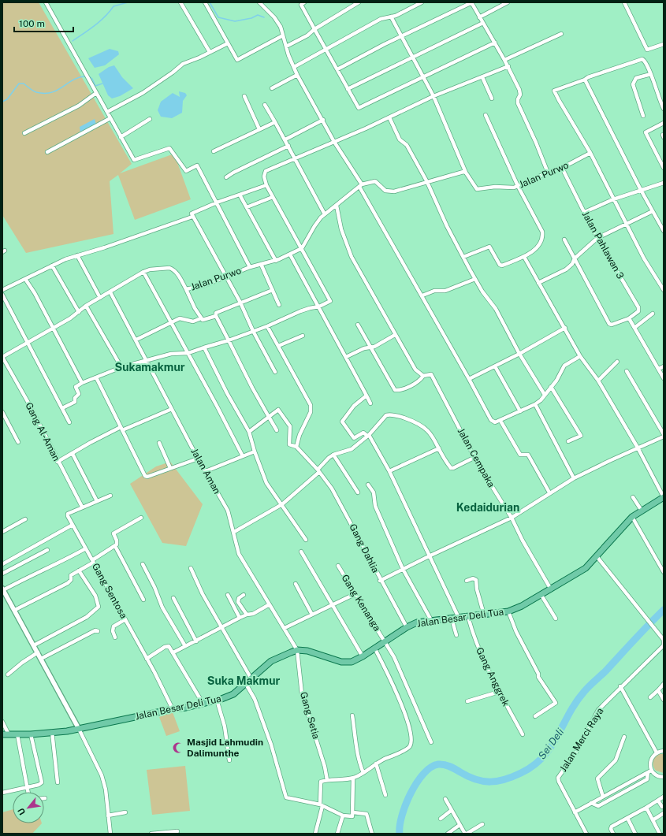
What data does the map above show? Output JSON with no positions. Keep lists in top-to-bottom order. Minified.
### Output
{"streets":{"main road":["Jalan Besar Deli Tua"],"street":["Jalan Purwo","Jalan Pahlawan 3","Gang Al-Aman","Jalan Cempaka","Jalan Aman","Gang Dahlia","Gang Sentosa","Gang Kenanga","Gang Anggrek","Gang Setia","Jalan Merci Raya"]},"crossings":[["Jalan Purwo","Jalan Pahlawan 3"],["Jalan Purwo","Gang Al-Aman"],["Jalan Purwo","Jalan Aman"],["Gang Al-Aman","Gang Sentosa"],["Jalan Cempaka","Jalan Besar Deli Tua"],["Jalan Aman","Jalan Besar Deli Tua"],["Jalan Aman","Gang Setia"],["Gang Dahlia","Jalan Besar Deli Tua"],["Gang Sentosa","Jalan Besar Deli Tua"],["Gang Kenanga","Jalan Besar Deli Tua"],["Jalan Besar Deli Tua","Gang Anggrek"],["Jalan Besar Deli Tua","Gang Setia"]],"districts":["Sukamakmur","Kedaidurian","Suka Makmur"],"water":["Sei Deli"],"places":{"mosque":["Masjid Lahmudin Dalimunthe"]},"scale_bar":"100 m","north":"bottom left"}
